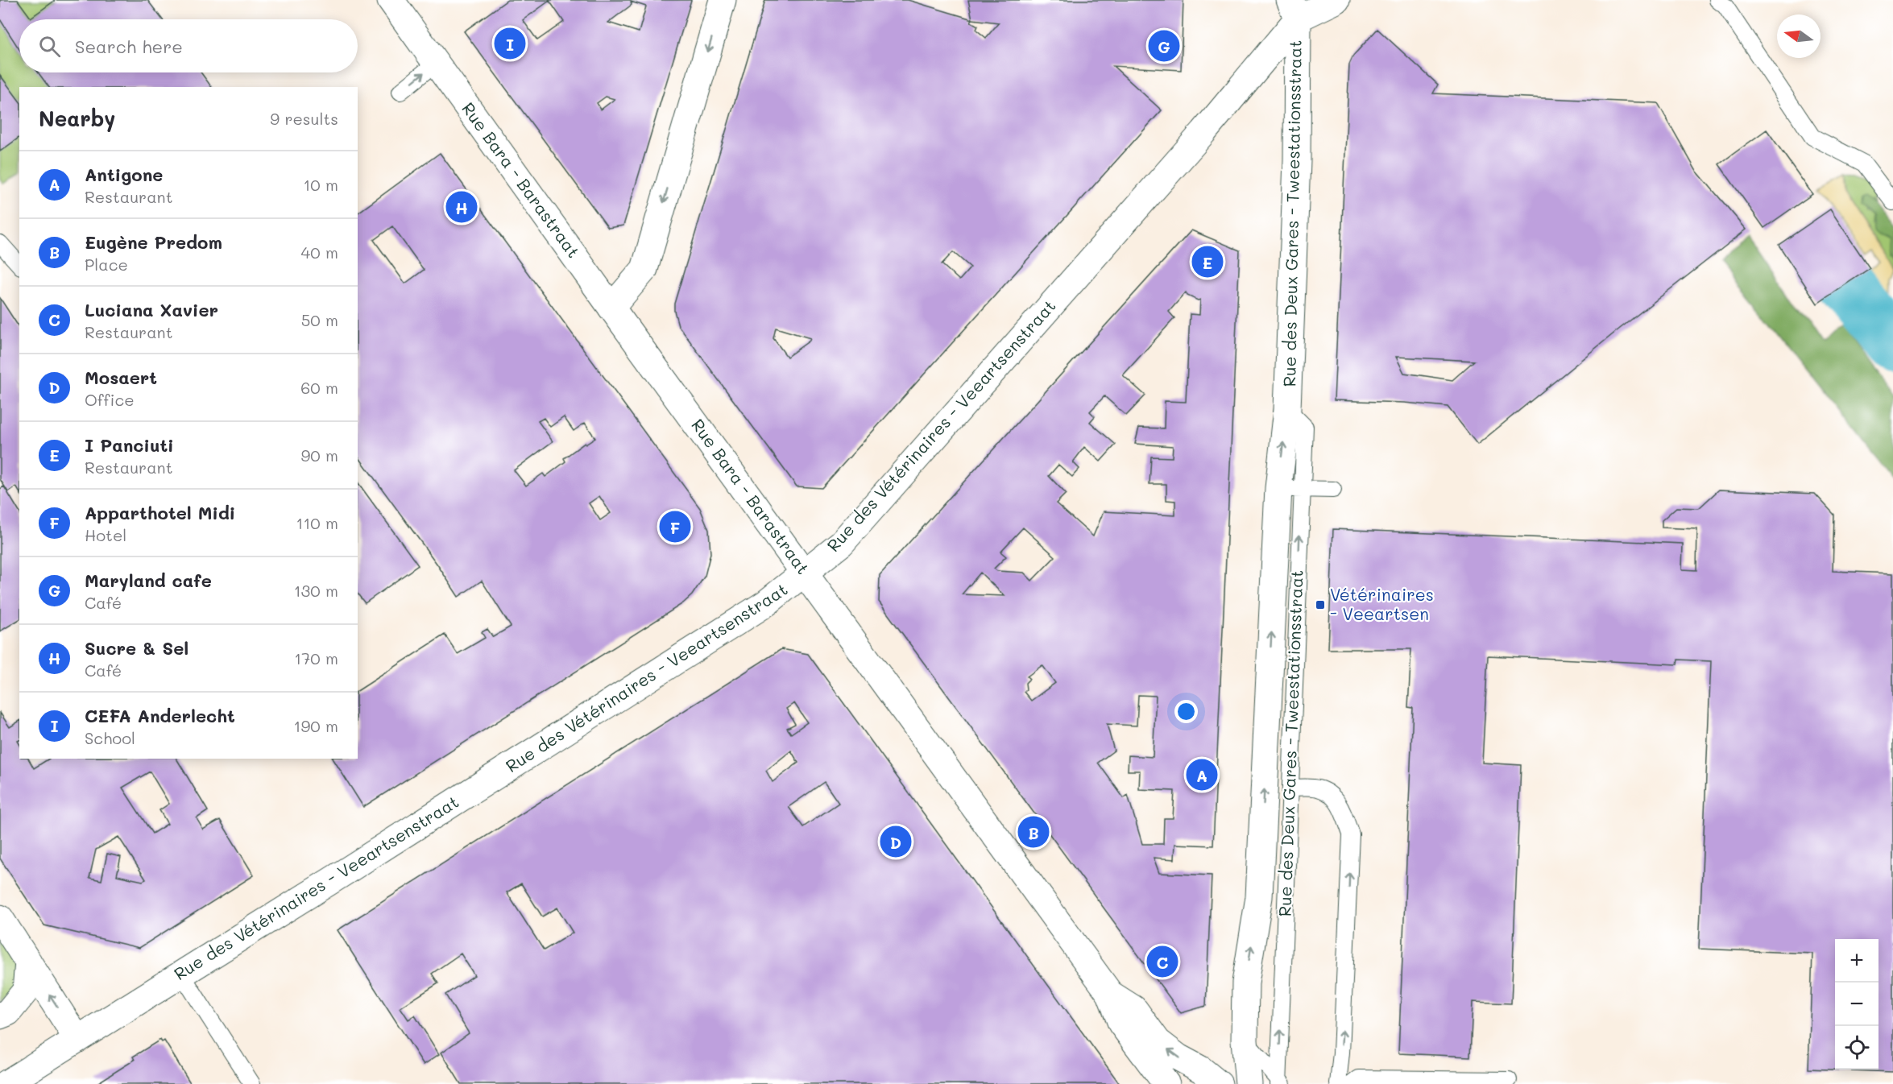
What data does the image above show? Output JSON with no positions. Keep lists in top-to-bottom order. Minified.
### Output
{"streets":{"main road":["Rue Bara - Barastraat","Rue des Deux Gares - Tweestationsstraat","Rue des Vétérinaires - Veeartsenstraat"]},"crossings":[["Rue Bara - Barastraat","Rue des Vétérinaires - Veeartsenstraat"],["Rue des Deux Gares - Tweestationsstraat","Rue des Vétérinaires - Veeartsenstraat"]],"one_way":["Rue des Deux Gares - Tweestationsstraat"],"places":{"transit":["Vétérinaires - Veeartsen"]},"north":"left","page":{"search":"Search here","pins":["I","G","H","E","F","A","B","D","C"],"heading":["Nearby","9 results"],"list":[{"mark":"A","name":"Antigone","note":"Restaurant","value":"10 m"},{"mark":"B","name":"Eugène Predom","note":"Place","value":"40 m"},{"mark":"C","name":"Luciana Xavier","note":"Restaurant","value":"50 m"},{"mark":"D","name":"Mosaert","note":"Office","value":"60 m"},{"mark":"E","name":"I Panciuti","note":"Restaurant","value":"90 m"},{"mark":"F","name":"Apparthotel Midi","note":"Hotel","value":"110 m"},{"mark":"G","name":"Maryland cafe","note":"Café","value":"130 m"},{"mark":"H","name":"Sucre & Sel","note":"Café","value":"170 m"},{"mark":"I","name":"CEFA Anderlecht","note":"School","value":"190 m"}],"map_buttons":["+","−"]}}
